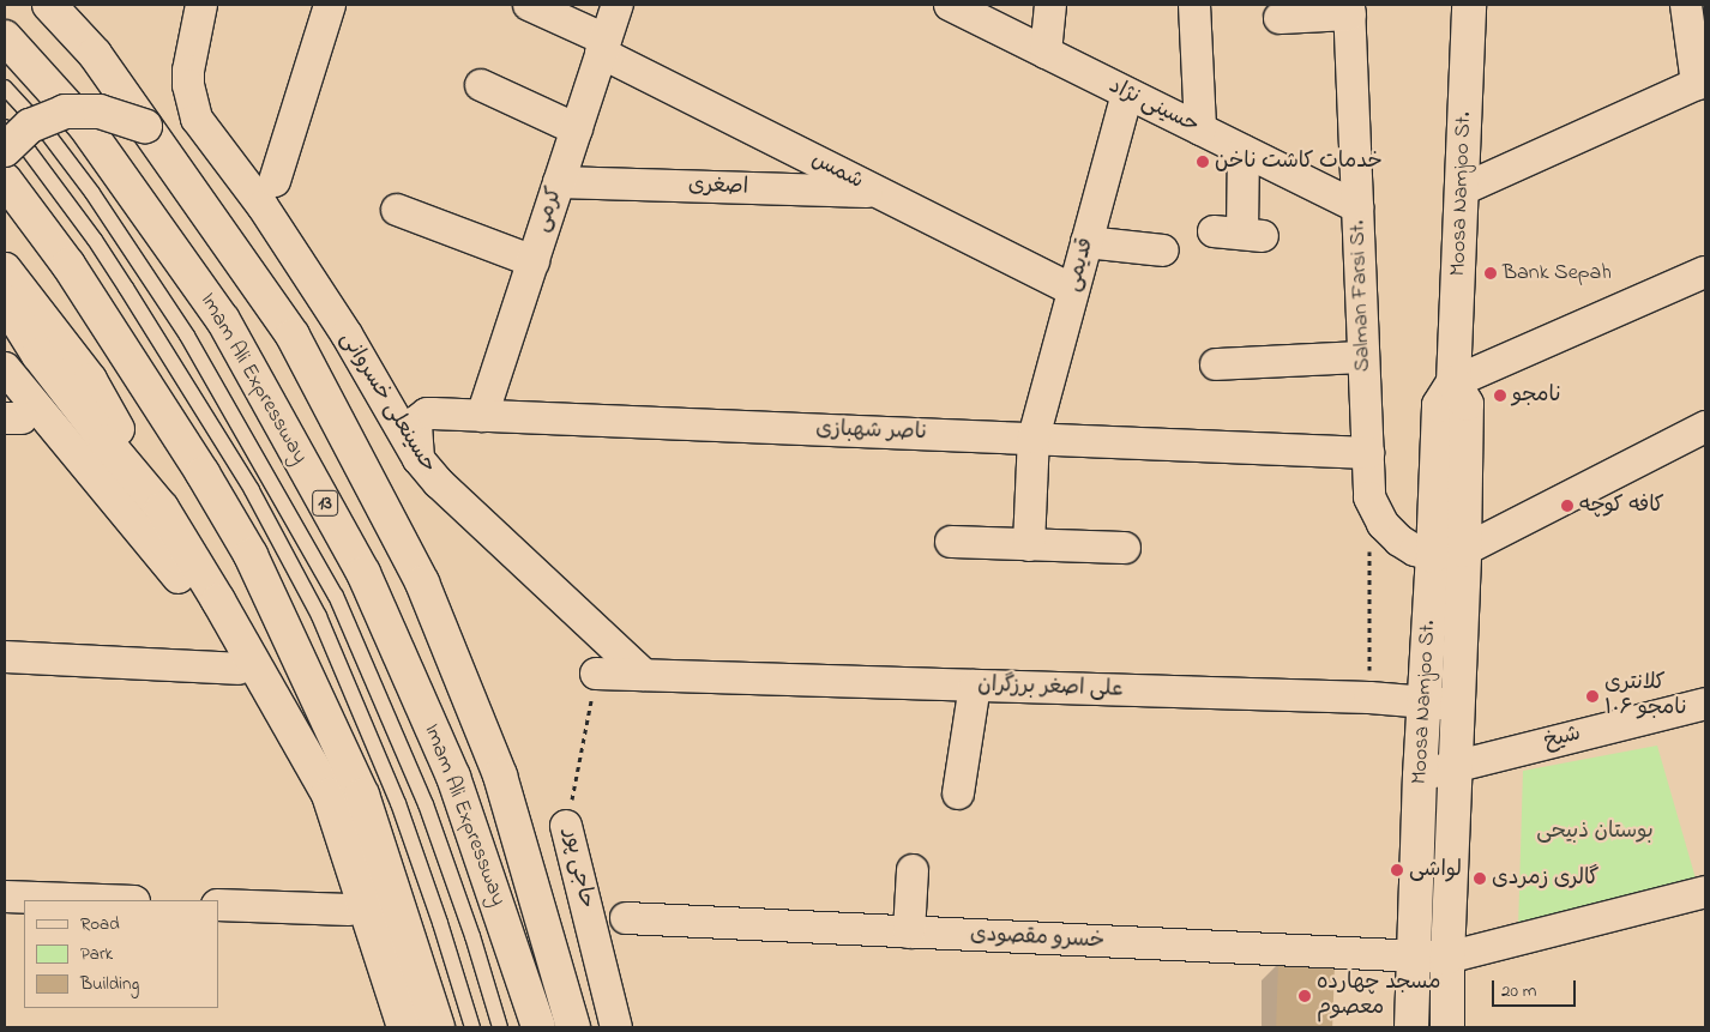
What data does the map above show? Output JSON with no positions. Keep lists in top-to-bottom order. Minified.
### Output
{"streets":{"main road":["Moosa Namjoo St.","Imam Ali Expressway","13"],"street":["حسینی نژاد","شمس","اصغری","کرمی","قدیمی","Salman Farsi St.","حسینعلی خسروانی","ناصر شهبازی","علی اصغر برزگران","شیخ","حاجی پور","خسرو مقصودی"]},"crossings":[["حسینی نژاد","قدیمی"],["حسینی نژاد","Salman Farsi St."],["شمس","اصغری"],["شمس","کرمی"],["شمس","قدیمی"],["اصغری","کرمی"],["Moosa Namjoo St.","Salman Farsi St."],["Moosa Namjoo St.","علی اصغر برزگران"],["Moosa Namjoo St.","شیخ"],["Moosa Namjoo St.","خسرو مقصودی"],["کرمی","ناصر شهبازی"],["قدیمی","ناصر شهبازی"],["Salman Farsi St.","ناصر شهبازی"],["حسینعلی خسروانی","ناصر شهبازی"],["حسینعلی خسروانی","علی اصغر برزگران"],["علی اصغر برزگران","حاجی پور"]],"parks":["بوستان ذبیحی"],"places":["خدمات کاشت ناخن","Bank Sepah","نامجو","کافه کوچه","کلانتری ۱۰۶ نامجو","لواشی","گالری زمردی","مسجد چهارده معصوم"],"legend":["Road","Park","Building"],"scale_bar":"20 m"}
